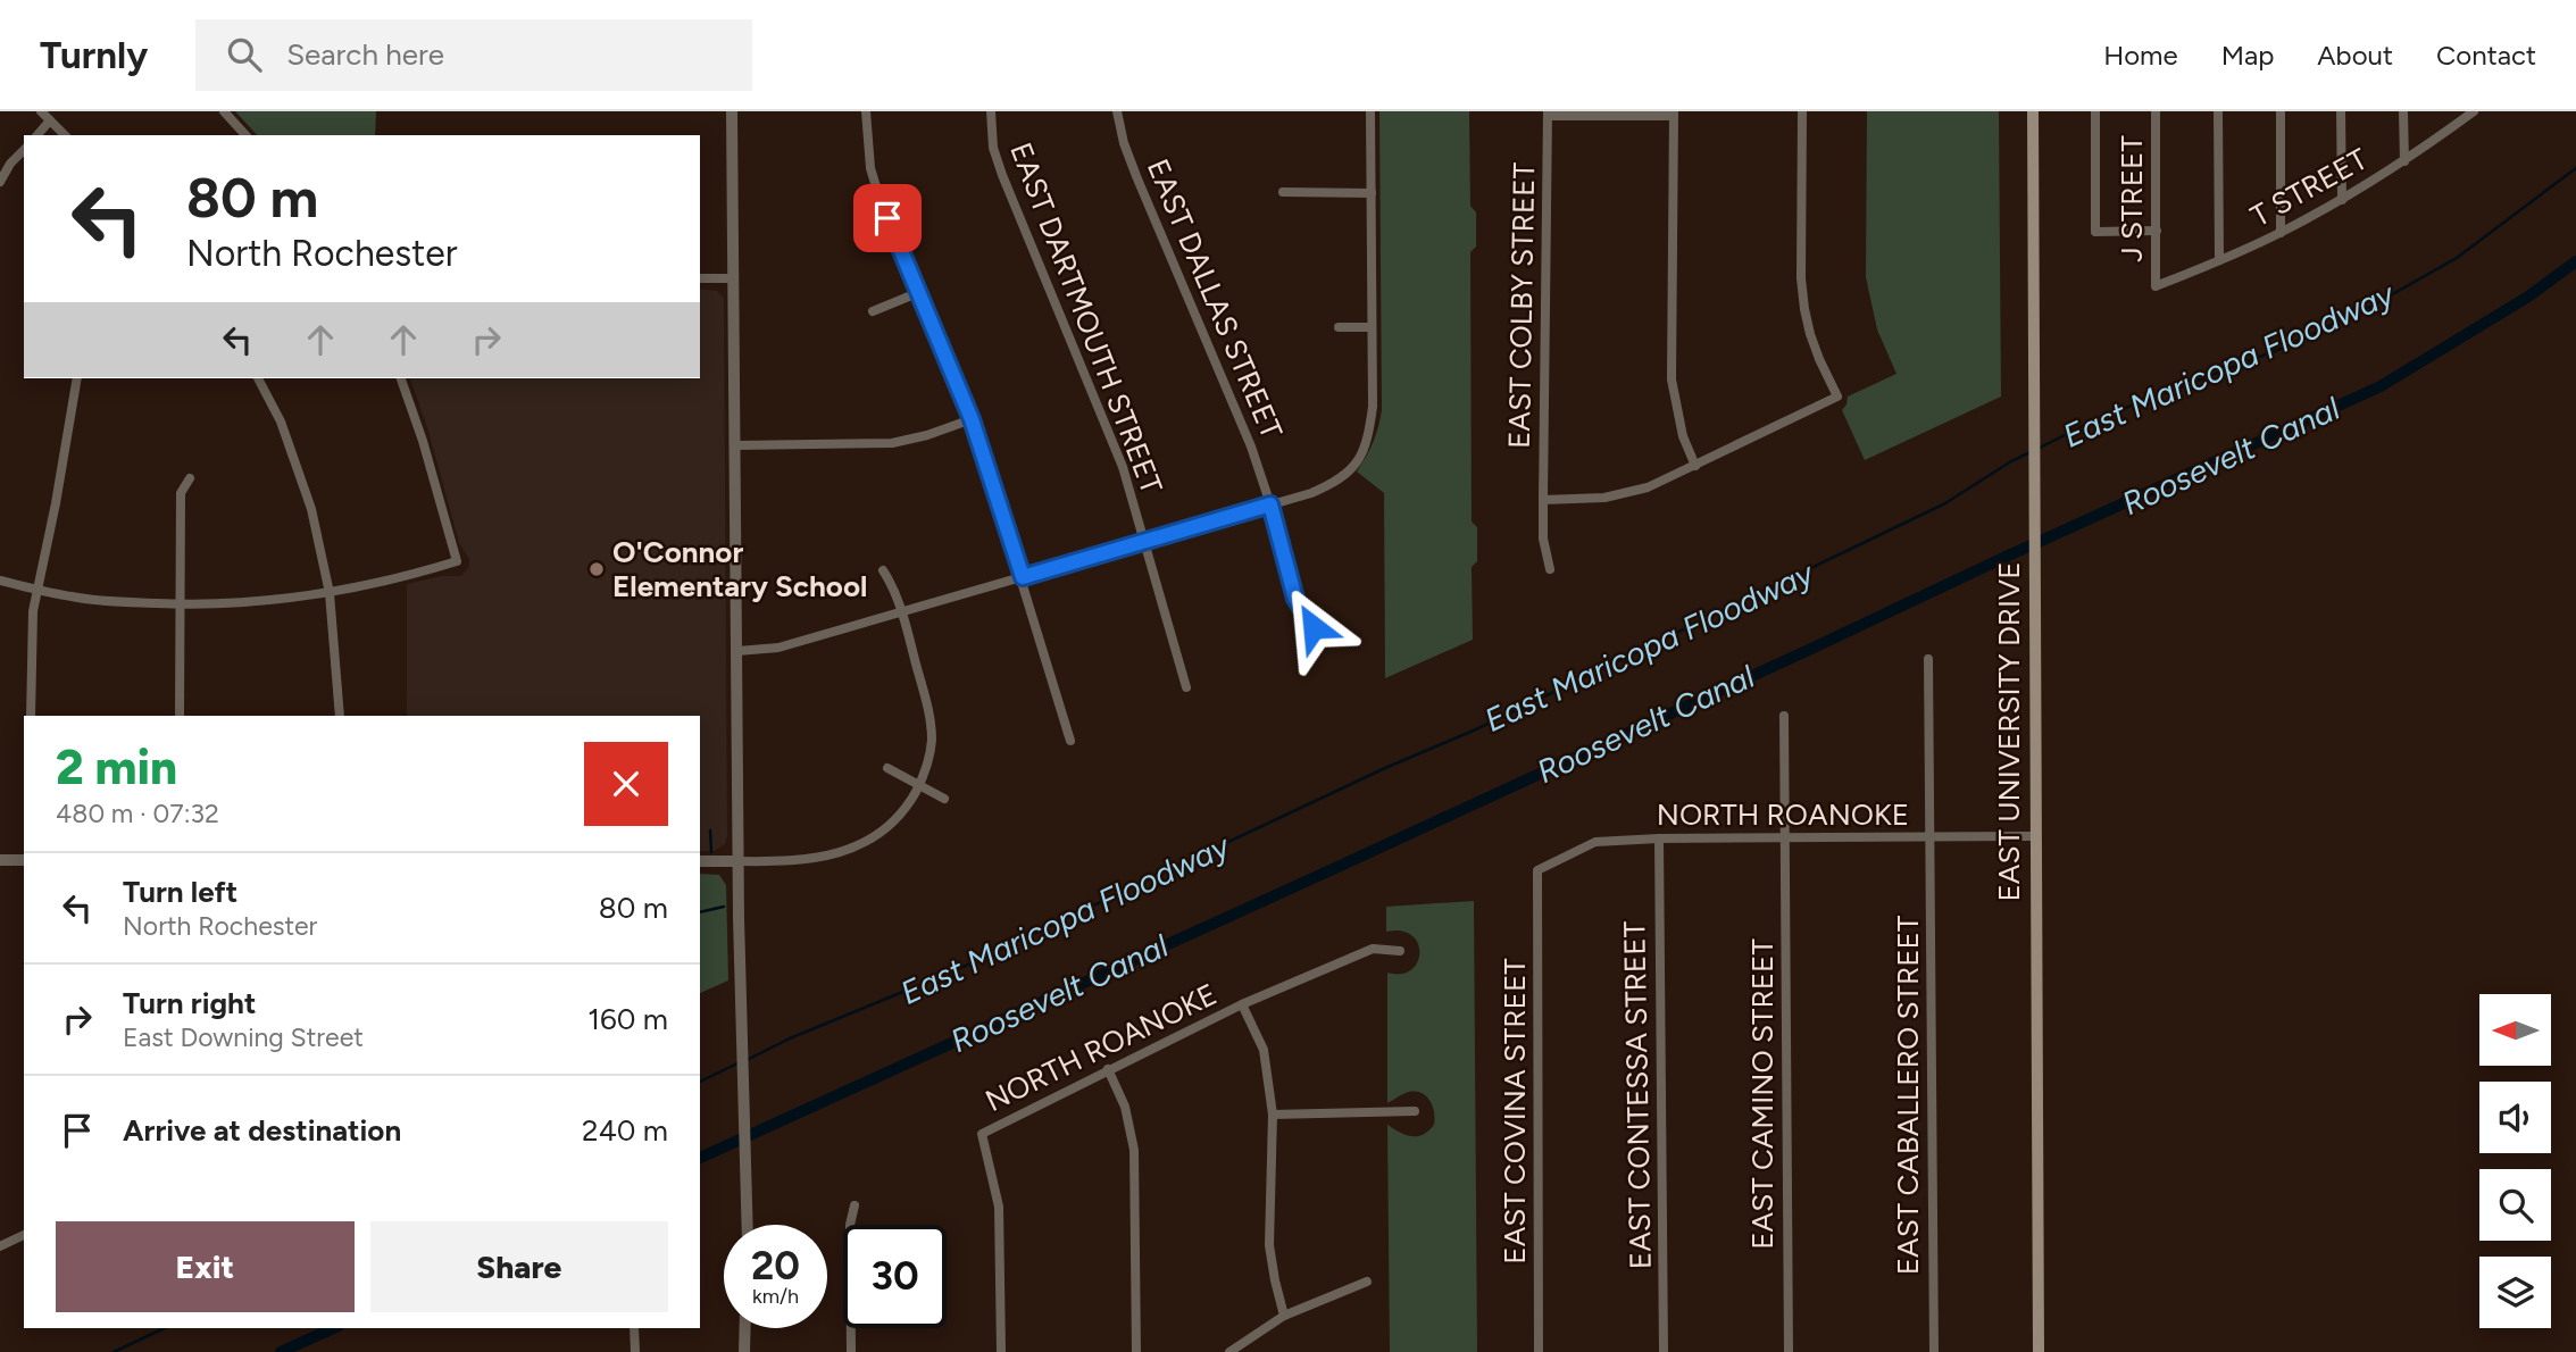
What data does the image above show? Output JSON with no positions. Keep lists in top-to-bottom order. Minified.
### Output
{"streets":{"main road":["EAST UNIVERSITY DRIVE"],"street":["T STREET","J STREET","EAST DALLAS STREET","EAST COLBY STREET","EAST DARTMOUTH STREET","NORTH ROANOKE","EAST CAMINO STREET","EAST CONTESSA STREET","EAST CABALLERO STREET","EAST COVINA STREET"]},"crossings":[["T STREET","J STREET"],["EAST UNIVERSITY DRIVE","NORTH ROANOKE"],["NORTH ROANOKE","EAST CAMINO STREET"],["NORTH ROANOKE","EAST CONTESSA STREET"],["NORTH ROANOKE","EAST CABALLERO STREET"],["NORTH ROANOKE","EAST COVINA STREET"]],"water":["East Maricopa Floodway","Roosevelt Canal"],"places":["O'Connor Elementary School"],"north":"left","page":{"header":"Turnly","search":"Search here","nav":["Home","Map","About","Contact"],"turn":["80 m","North Rochester"],"heading":["2 min","480 m · 07:32"],"list":[{"name":"Turn left","note":"North Rochester","value":"80 m"},{"name":"Turn right","note":"East Downing Street","value":"160 m"},{"name":"Arrive at destination","value":"240 m"}],"buttons":["Exit","Share"],"speed":"20 km/h","limit":"30"}}
